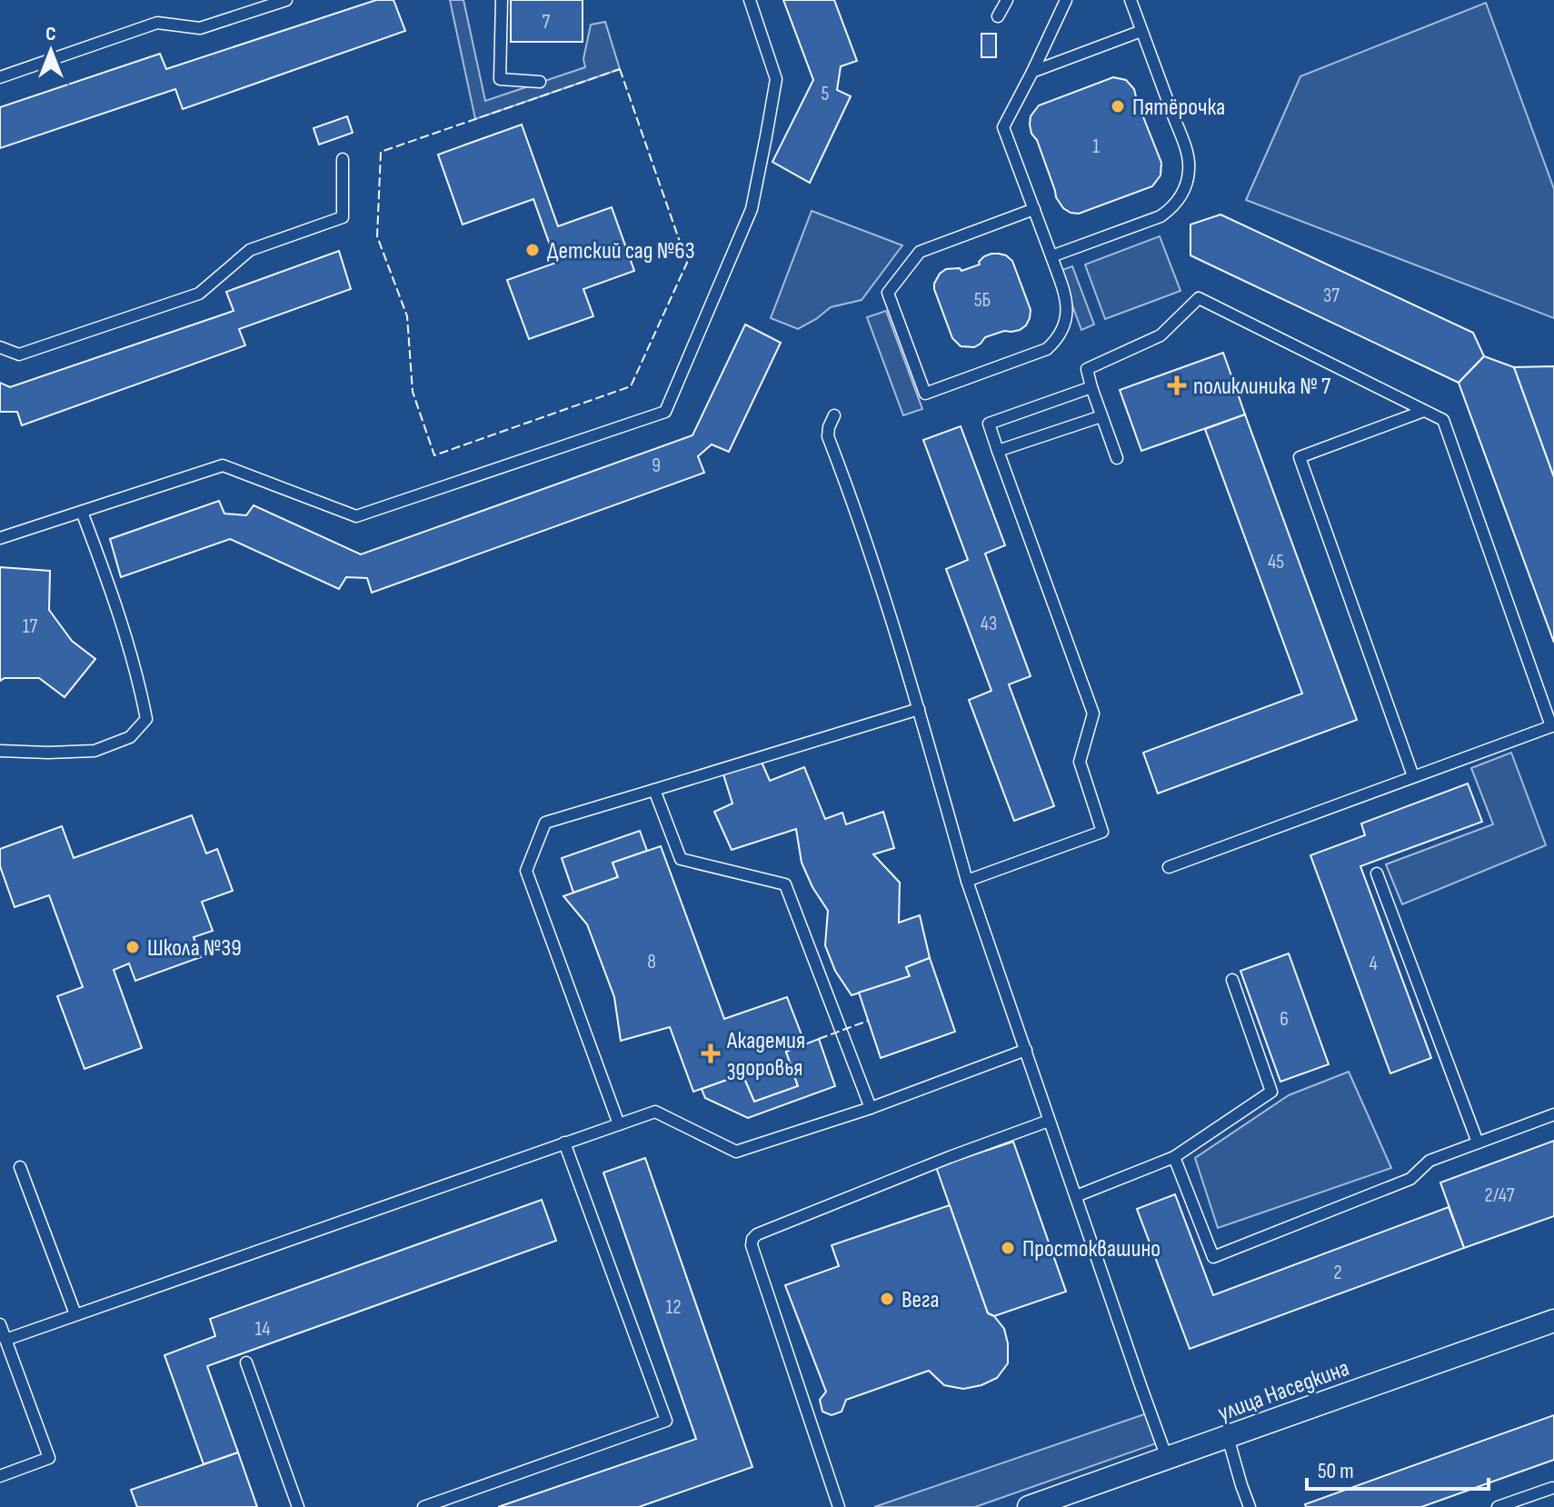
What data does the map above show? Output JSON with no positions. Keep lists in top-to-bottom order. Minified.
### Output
{"streets":{"street":["улица Наседкина"]},"places":{"other":["Пятёрочка","Детский сад №63","Школа №39","Простоквашино","Вега"],"health":["поликлиника № 7","Академия здоровья"]},"house_numbers":["7","5","1","37","5Б","9","45","43","17","8","4","6","2/47","2","12","14"],"scale_bar":"50 m","north":"top"}
